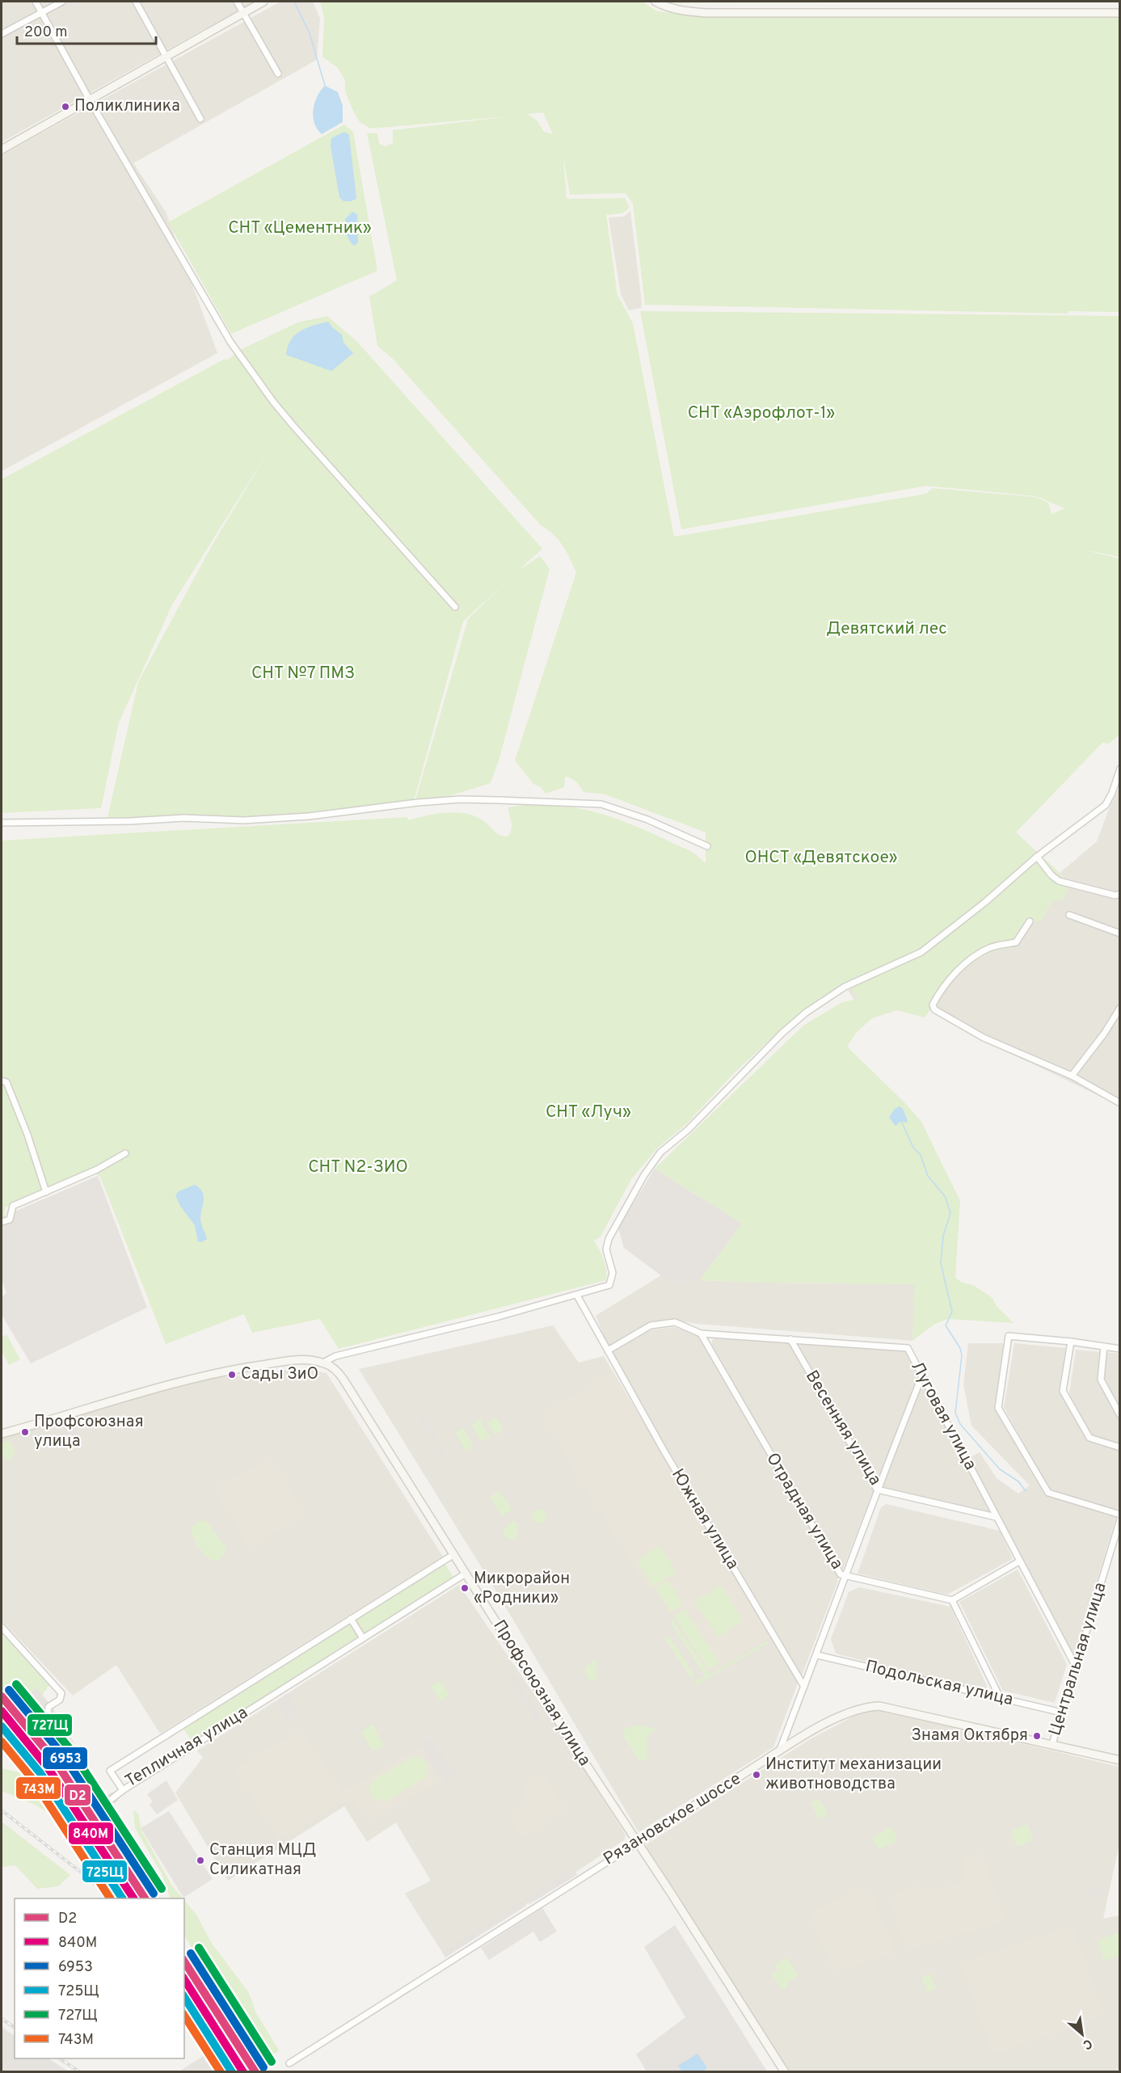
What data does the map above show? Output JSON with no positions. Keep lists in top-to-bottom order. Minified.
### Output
{"streets":{"main road":["Профсоюзная улица","Рязановское шоссе"],"street":["Луговая улица","Весенняя улица","Отрадная улица","Южная улица","Центральная улица","Подольская улица","Тепличная улица"]},"crossings":[["Луговая улица","Весенняя улица"],["Луговая улица","Отрадная улица"],["Луговая улица","Центральная улица"],["Центральная улица","Подольская улица"],["Центральная улица","Рязановское шоссе"],["Профсоюзная улица","Тепличная улица"],["Профсоюзная улица","Рязановское шоссе"]],"parks":["СНТ «Цементник»","СНТ «Аэрофлот-1»","Девятский лес","СНТ №7 ПМЗ","ОНСТ «Девятское»","СНТ «Луч»","СНТ N2-ЗИО"],"places":["Поликлиника","Сады ЗиО","Профсоюзная улица","Микрорайон «Родники»","Знамя Октября","Институт механизации животноводства","Станция МЦД Силикатная"],"lines":["transit line 727Щ","transit line 6953","transit line D2","transit line 840М","transit line 725Щ","transit line 743М"],"legend":["D2","840М","6953","725Щ","727Щ","743М"],"scale_bar":"200 m","north":"bottom right"}
